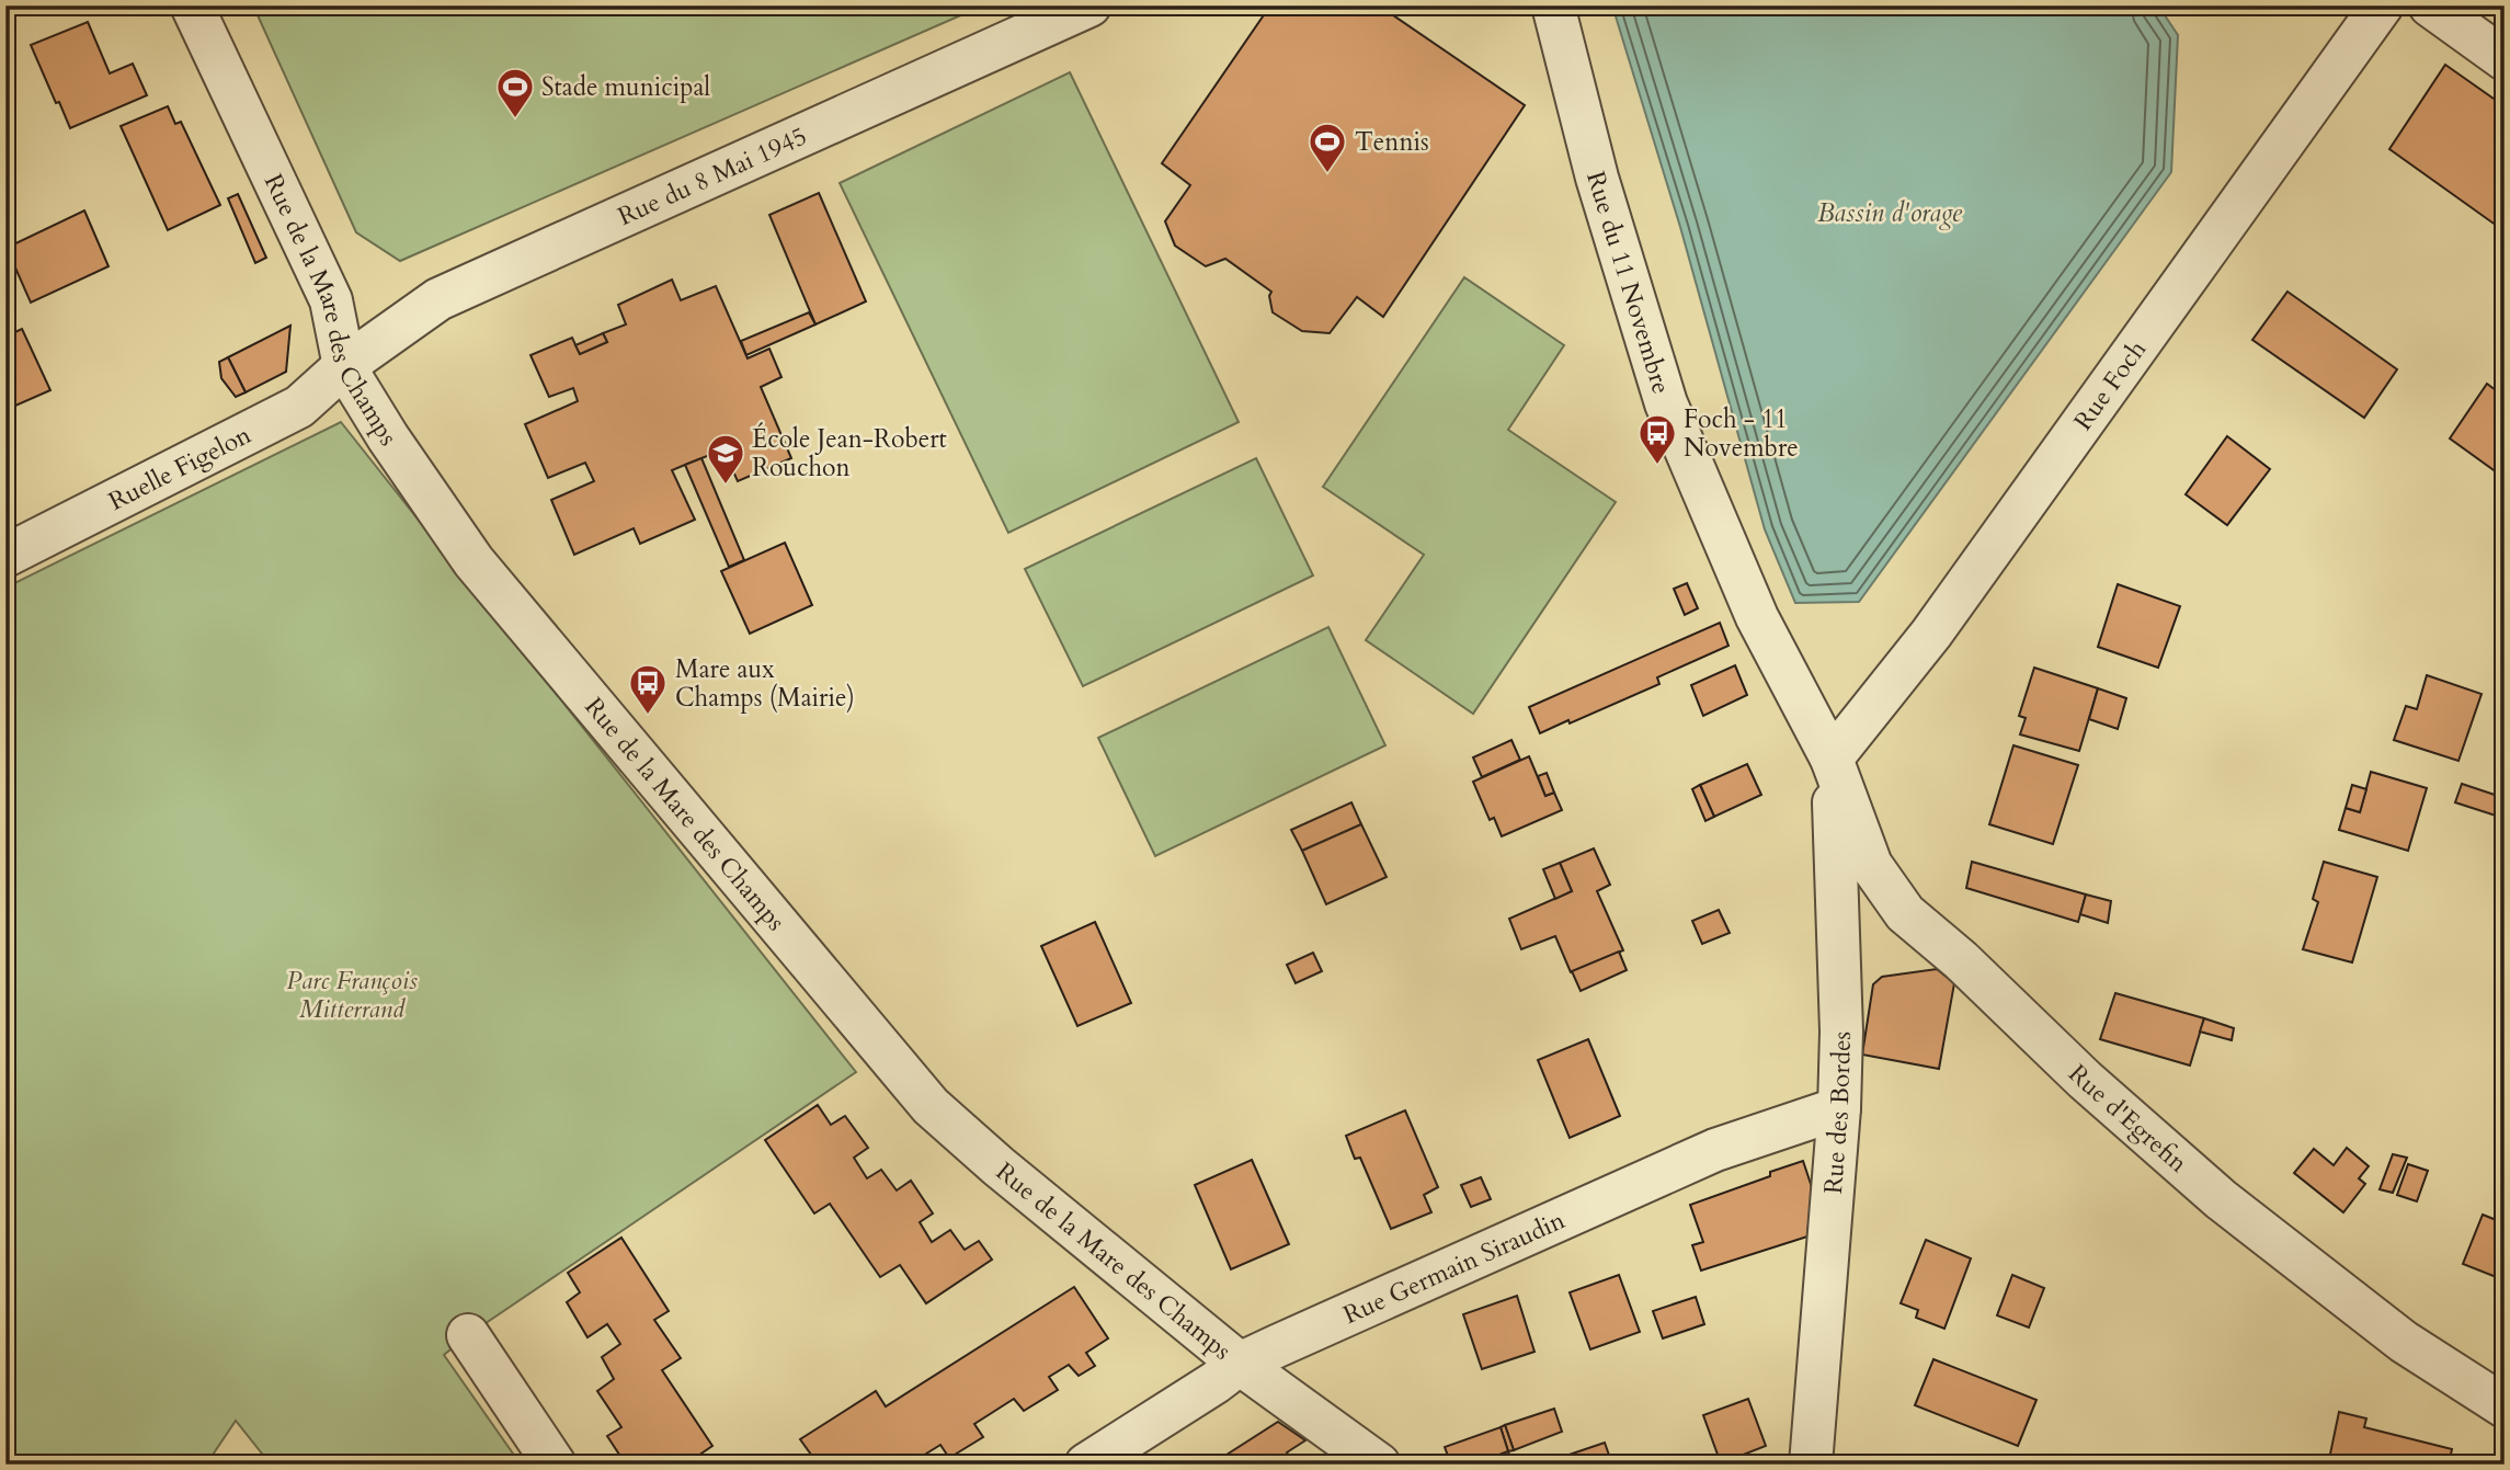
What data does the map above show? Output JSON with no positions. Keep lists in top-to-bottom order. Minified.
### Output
{"streets":{"street":["Rue du 8 Mai 1945","Rue du 11 Novembre","Rue de la Mare des Champs","Rue Foch","Ruelle Figelon","Rue des Bordes","Rue d'Egrefin","Rue Germain Siraudin"]},"crossings":[["Rue du 8 Mai 1945","Rue de la Mare des Champs"],["Rue du 8 Mai 1945","Ruelle Figelon"],["Rue du 11 Novembre","Rue Foch"],["Rue du 11 Novembre","Rue des Bordes"],["Rue du 11 Novembre","Rue d'Egrefin"],["Rue de la Mare des Champs","Ruelle Figelon"],["Rue de la Mare des Champs","Rue Germain Siraudin"],["Rue Foch","Rue des Bordes"],["Rue Foch","Rue d'Egrefin"],["Rue des Bordes","Rue d'Egrefin"],["Rue des Bordes","Rue Germain Siraudin"]],"water":["Bassin d'orage"],"parks":["Parc François Mitterrand"],"places":{"sports":["Stade municipal","Tennis"],"bus stop":["Foch - 11 Novembre","Mare aux Champs (Mairie)"],"school or university":["École Jean-Robert Rouchon"]}}
